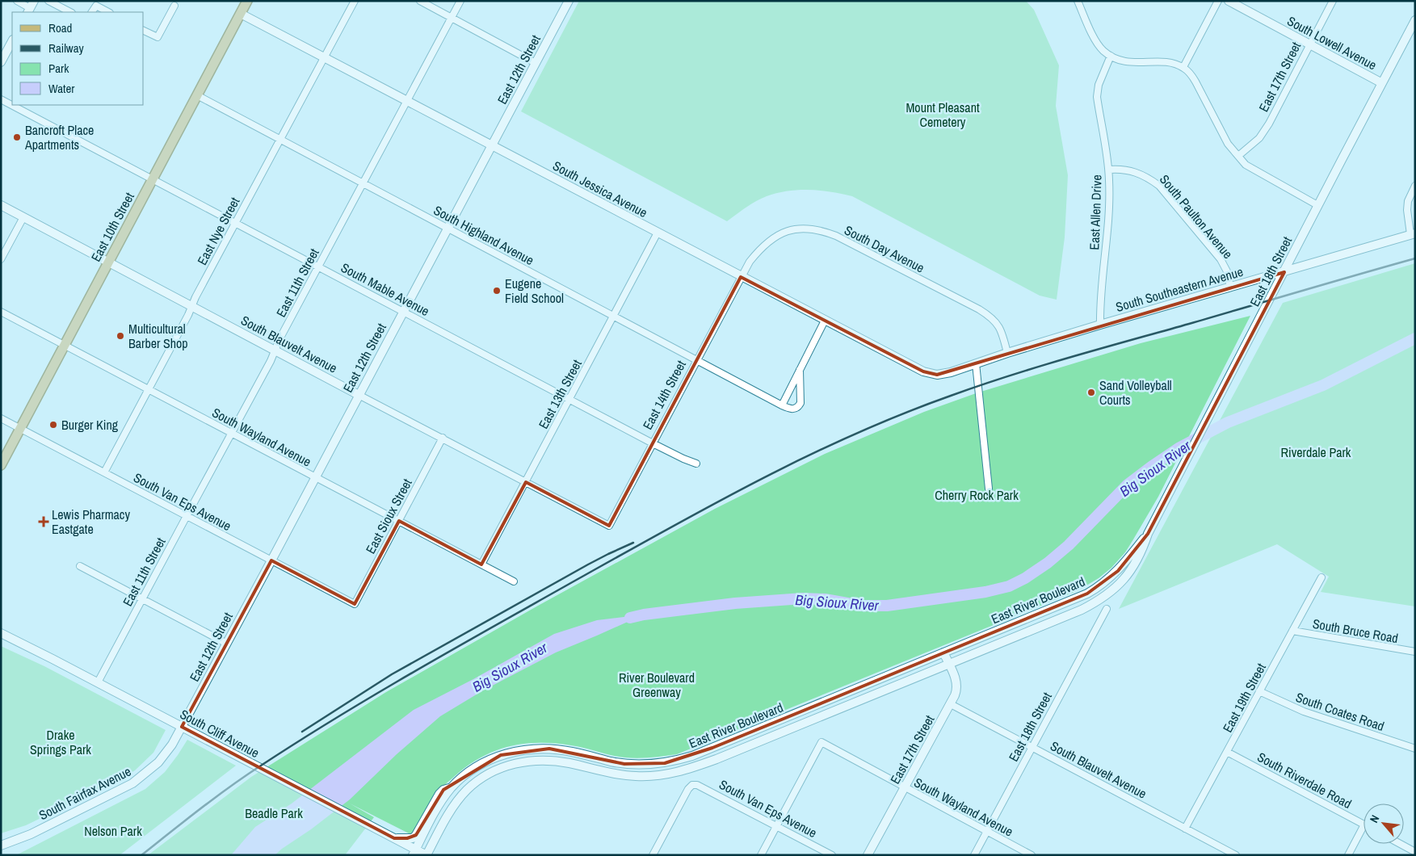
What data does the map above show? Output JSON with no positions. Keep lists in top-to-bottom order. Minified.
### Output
{"streets":{"main road":["East 10th Street"],"street":["South Lowell Avenue","East 12th Street","East 17th Street","South Jessica Avenue","East Allen Drive","South Paulton Avenue","East Nye Street","South Highland Avenue","South Day Avenue","East 18th Street","East 11th Street","South Mable Avenue","South Southeastern Avenue","South Blauvelt Avenue","East 13th Street","East 14th Street","South Wayland Avenue","South Van Eps Avenue","East Sioux Street","East River Boulevard","South Bruce Road","East 19th Street","South Coates Road","South Cliff Avenue","South Riverdale Road","South Fairfax Avenue"]},"crossings":[["South Lowell Avenue","East 17th Street"],["South Lowell Avenue","East 18th Street"],["East 12th Street","South Jessica Avenue"],["East 12th Street","South Highland Avenue"],["East 12th Street","South Mable Avenue"],["East 12th Street","South Blauvelt Avenue"],["East 12th Street","South Wayland Avenue"],["East 12th Street","South Van Eps Avenue"],["East 12th Street","South Cliff Avenue"],["East 12th Street","South Fairfax Avenue"],["East 17th Street","South Blauvelt Avenue"],["East 17th Street","South Wayland Avenue"],["East 17th Street","East River Boulevard"],["South Jessica Avenue","East 10th Street"],["South Jessica Avenue","East Nye Street"],["South Jessica Avenue","South Day Avenue"],["South Jessica Avenue","East 11th Street"],["South Jessica Avenue","South Southeastern Avenue"],["South Jessica Avenue","East 13th Street"],["South Jessica Avenue","East 14th Street"],["East Allen Drive","South Paulton Avenue"],["East Allen Drive","South Southeastern Avenue"],["South Paulton Avenue","South Southeastern Avenue"],["East 10th Street","South Highland Avenue"],["East 10th Street","South Mable Avenue"],["East 10th Street","South Blauvelt Avenue"],["East 10th Street","South Wayland Avenue"],["East 10th Street","South Van Eps Avenue"],["East Nye Street","South Highland Avenue"],["East Nye Street","South Mable Avenue"],["East Nye Street","South Blauvelt Avenue"],["East Nye Street","South Wayland Avenue"],["East Nye Street","South Van Eps Avenue"],["South Highland Avenue","East 11th Street"],["South Highland Avenue","East 13th Street"],["South Highland Avenue","East 14th Street"],["South Day Avenue","South Southeastern Avenue"],["South Day Avenue","East 14th Street"],["East 18th Street","South Southeastern Avenue"],["East 18th Street","South Blauvelt Avenue"],["East 18th Street","South Wayland Avenue"],["East 18th Street","East River Boulevard"],["East 11th Street","South Mable Avenue"],["East 11th Street","South Blauvelt Avenue"],["East 11th Street","South Wayland Avenue"],["East 11th Street","South Van Eps Avenue"],["East 11th Street","South Cliff Avenue"],["South Mable Avenue","East 13th Street"],["South Mable Avenue","East 14th Street"],["South Blauvelt Avenue","East 13th Street"],["South Blauvelt Avenue","East 14th Street"],["South Blauvelt Avenue","East Sioux Street"],["South Blauvelt Avenue","East 19th Street"],["East 13th Street","South Wayland Avenue"],["South Wayland Avenue","South Van Eps Avenue"],["South Wayland Avenue","East Sioux Street"],["South Van Eps Avenue","East Sioux Street"],["East River Boulevard","South Cliff Avenue"],["South Bruce Road","East 19th Street"],["East 19th Street","South Coates Road"],["East 19th Street","South Riverdale Road"],["South Cliff Avenue","South Fairfax Avenue"]],"water":["Big Sioux River"],"parks":["Mount Pleasant Cemetery","Riverdale Park","Cherry Rock Park","River Boulevard Greenway","Drake Springs Park","Beadle Park","Nelson Park"],"places":{"other":["Bancroft Place Apartments","Eugene Field School","Multicultural Barber Shop","Sand Volleyball Courts","Burger King"],"health":["Lewis Pharmacy Eastgate"]},"legend":["Road","Railway","Park","Water"],"north":"top left"}
